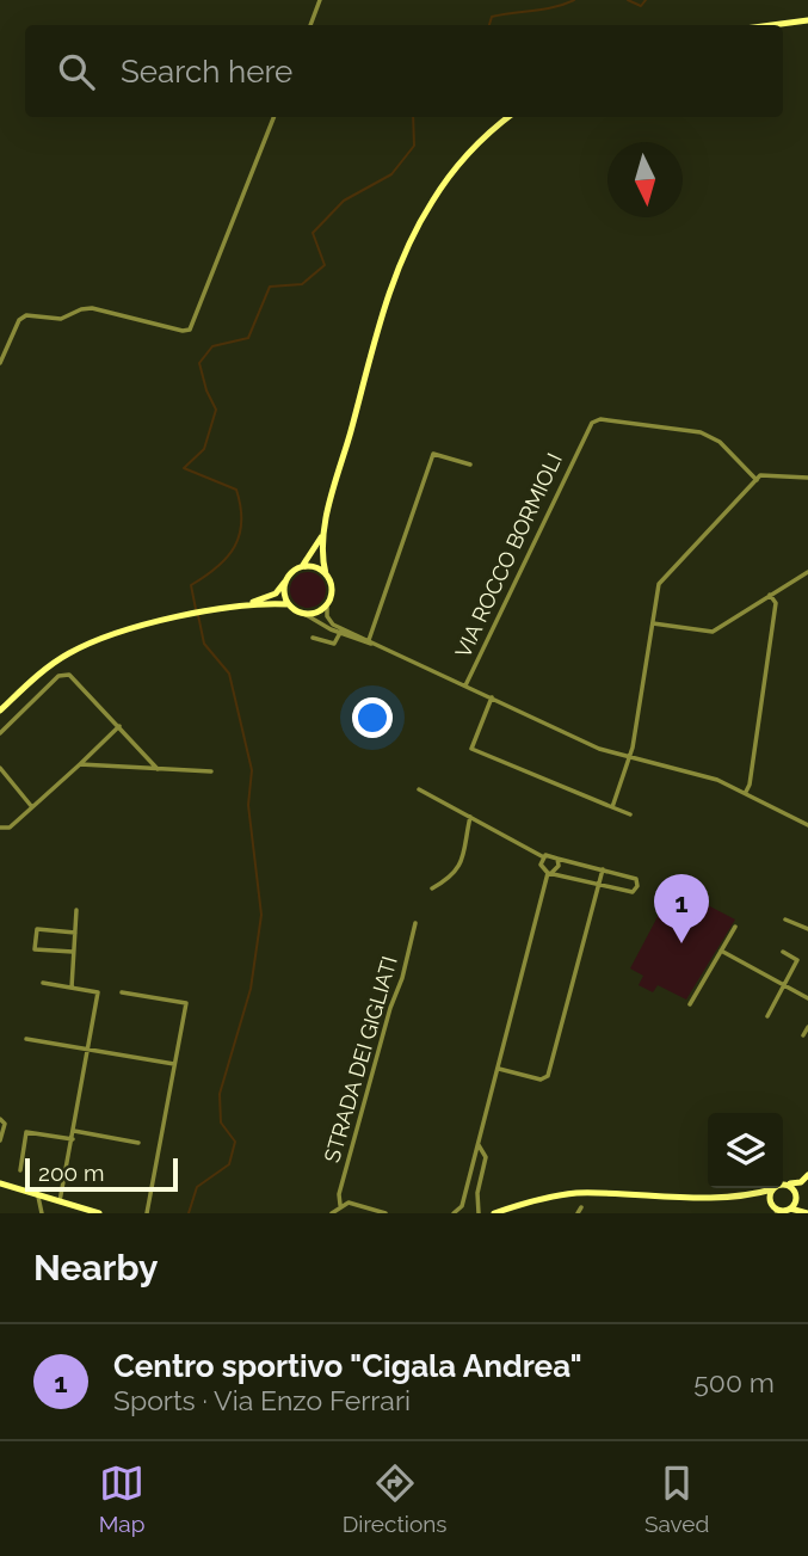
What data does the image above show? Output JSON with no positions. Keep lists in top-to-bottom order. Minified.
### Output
{"streets":{"street":["VIA ROCCO BORMIOLI","STRADA DEI GIGLIATI"]},"scale_bar":"200 m","north":"bottom","page":{"search":"Search here","pins":"1","scale":"200 m","heading":"Nearby","list":[{"mark":"1","name":"Centro sportivo \"Cigala Andrea\"","note":"Sports · Via Enzo Ferrari","value":"500 m"}],"nav":["Map","Directions","Saved"]}}
